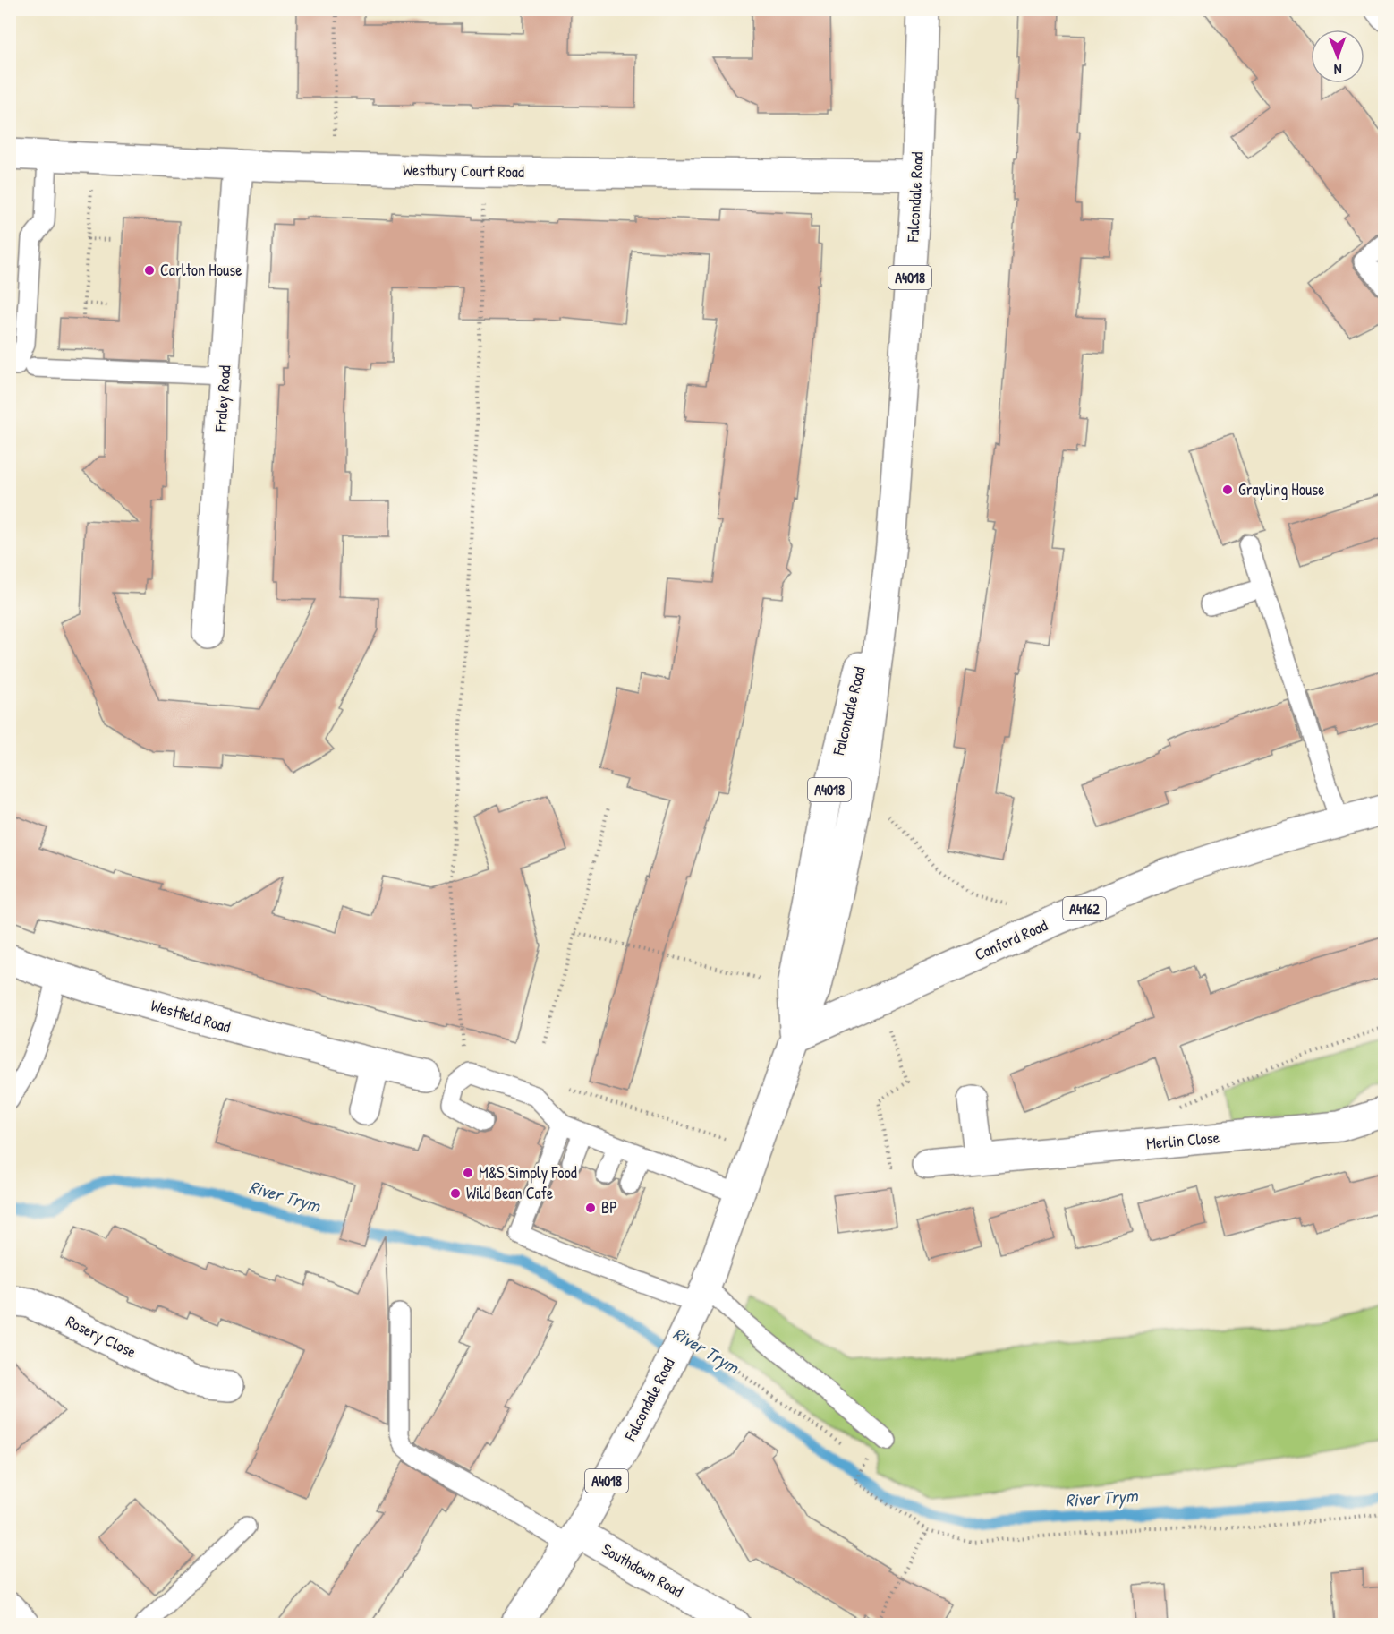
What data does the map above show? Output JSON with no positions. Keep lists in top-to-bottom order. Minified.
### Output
{"streets":{"street":["Westbury Court Road","Falcondale Road","A4018","Fraley Road","A4162","Canford Road","Westfield Road","Merlin Close","Rosery Close","Southdown Road"]},"crossings":[["Westbury Court Road","Falcondale Road"],["Westbury Court Road","Fraley Road"],["Falcondale Road","Canford Road"],["Falcondale Road","Southdown Road"]],"water":["River Trym"],"places":["Carlton House","Grayling House","M&S Simply Food","Wild Bean Cafe","BP"],"north":"bottom"}
